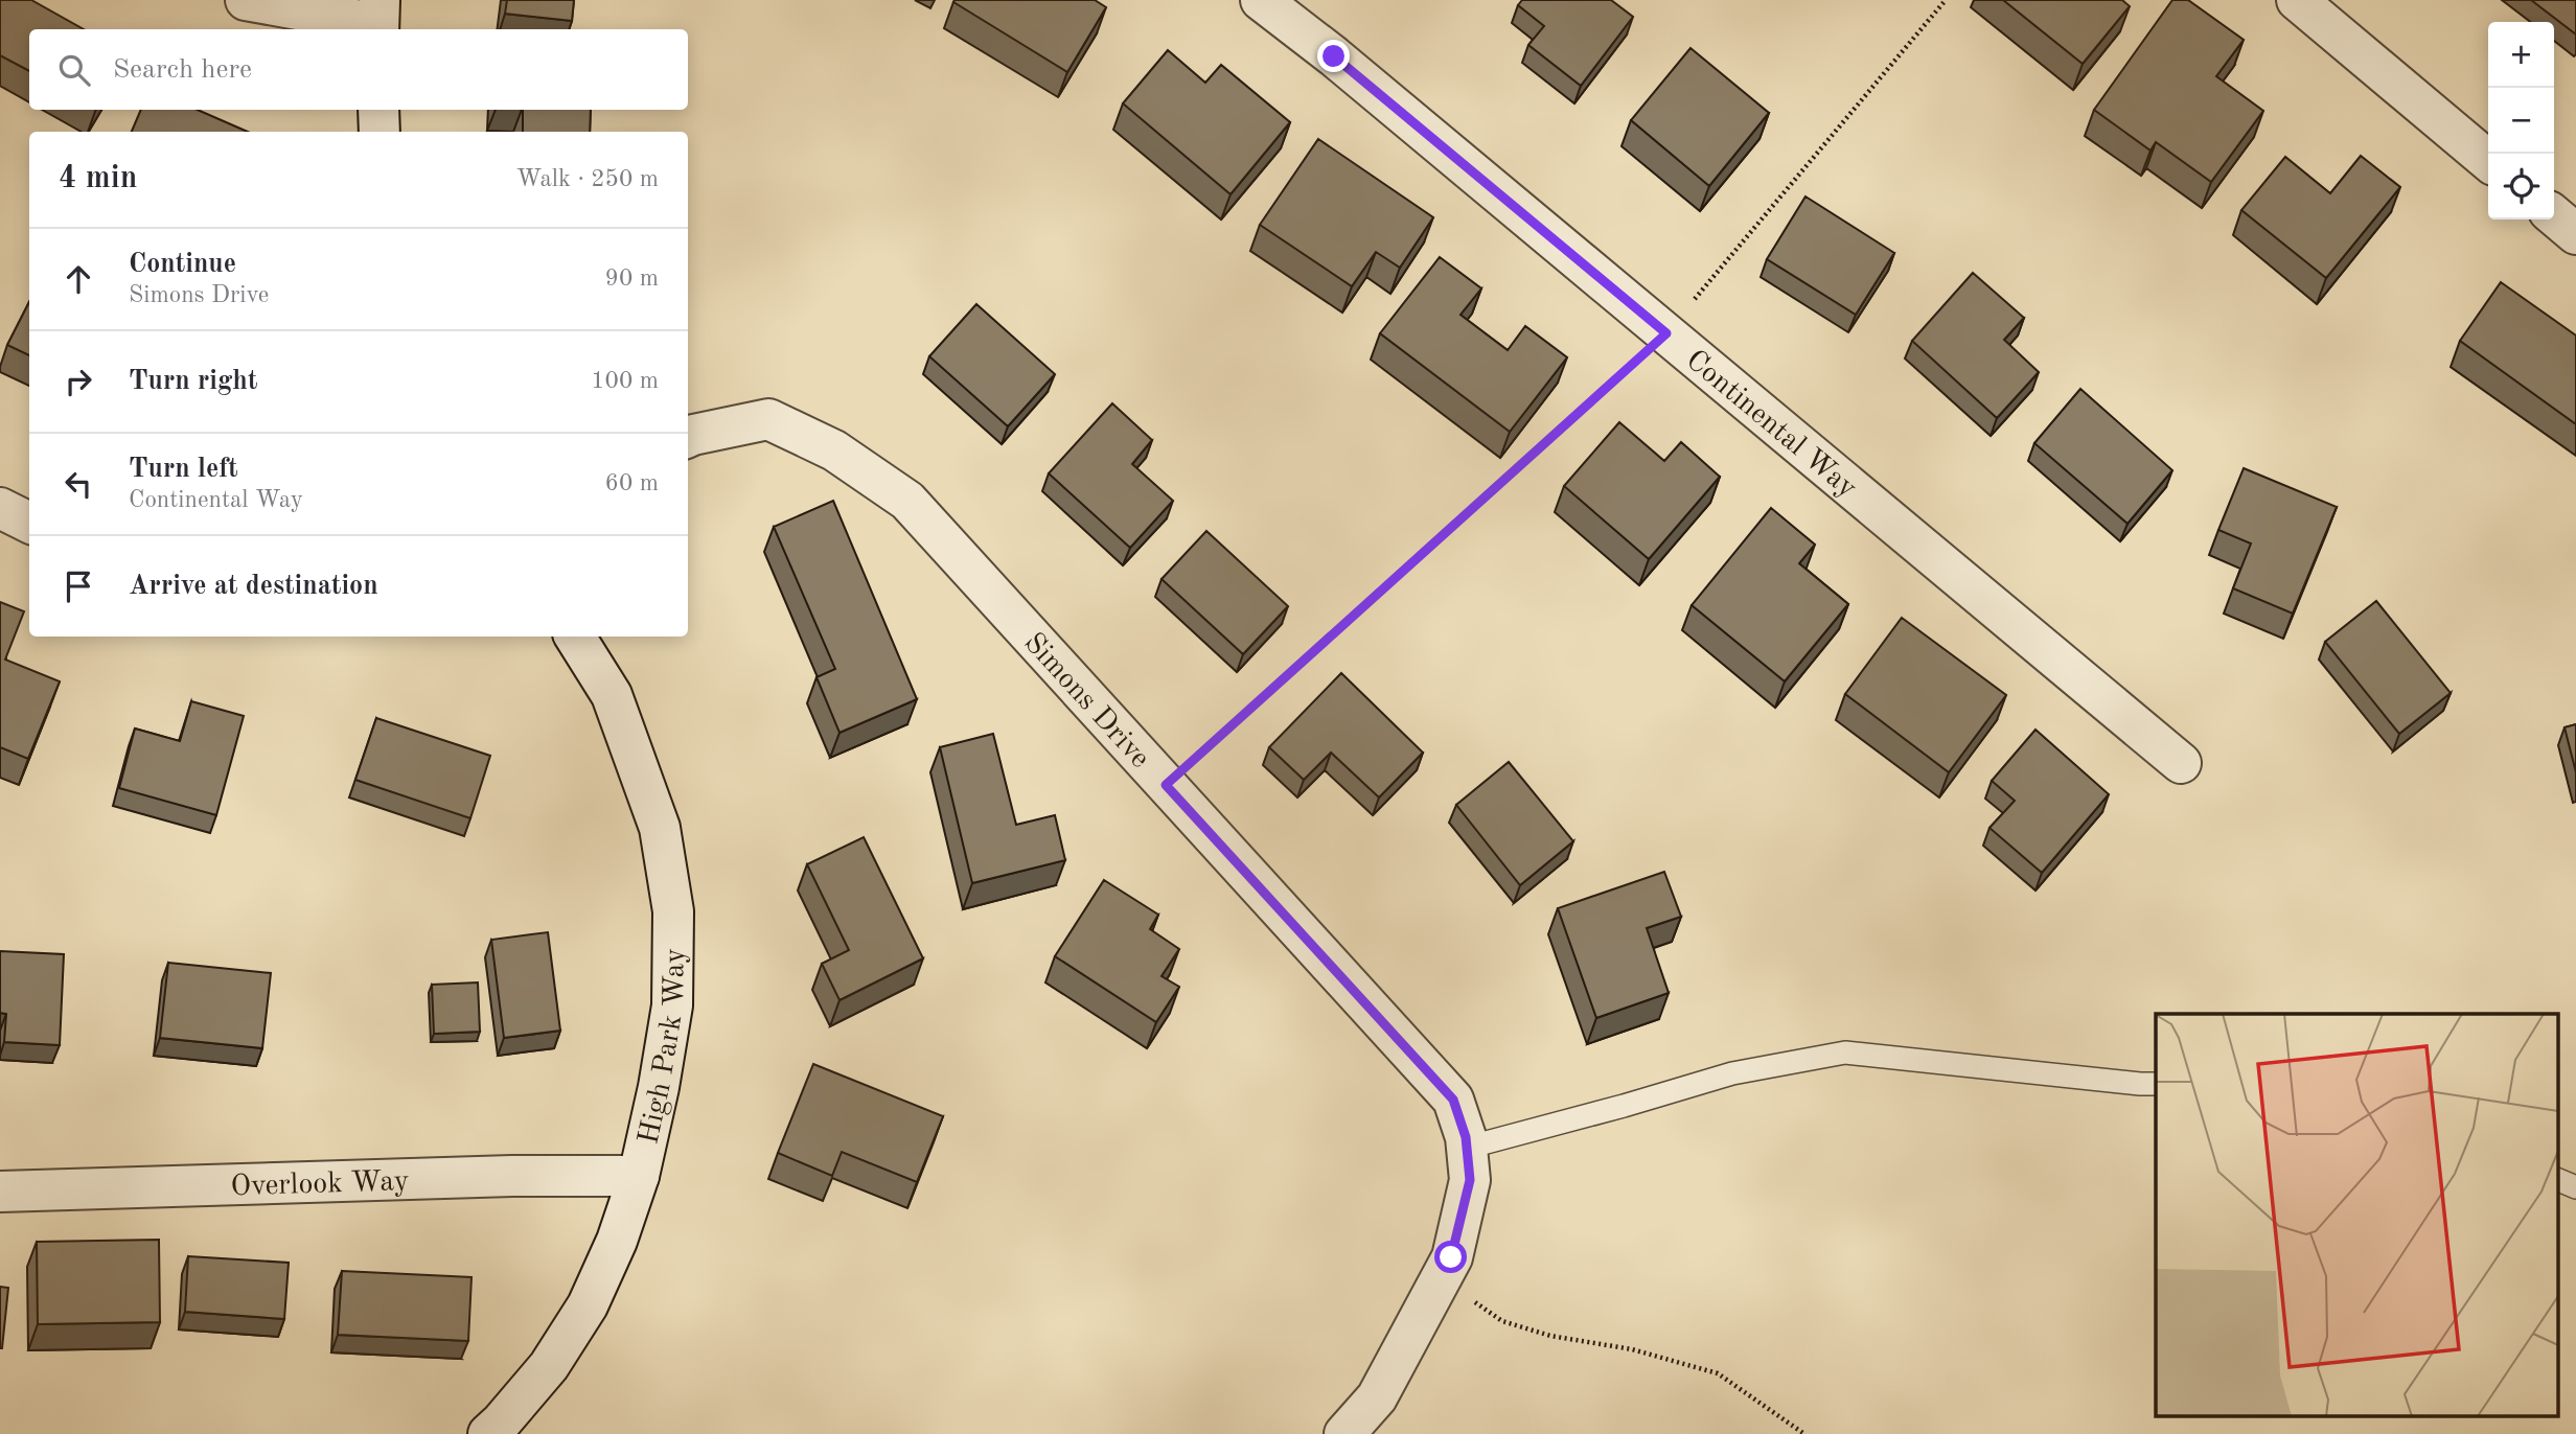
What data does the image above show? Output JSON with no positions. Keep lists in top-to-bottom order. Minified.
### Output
{"streets":{"street":["Continental Way","Simons Drive","High Park Way","Overlook Way"]},"crossings":[["High Park Way","Overlook Way"]],"page":{"map_buttons":["+","−"],"search":"Search here","heading":["4 min","Walk · 250 m"],"list":[["Continue","Simons Drive","90 m"],["Turn right","100 m"],["Turn left","Continental Way","60 m"],"Arrive at destination"]}}
